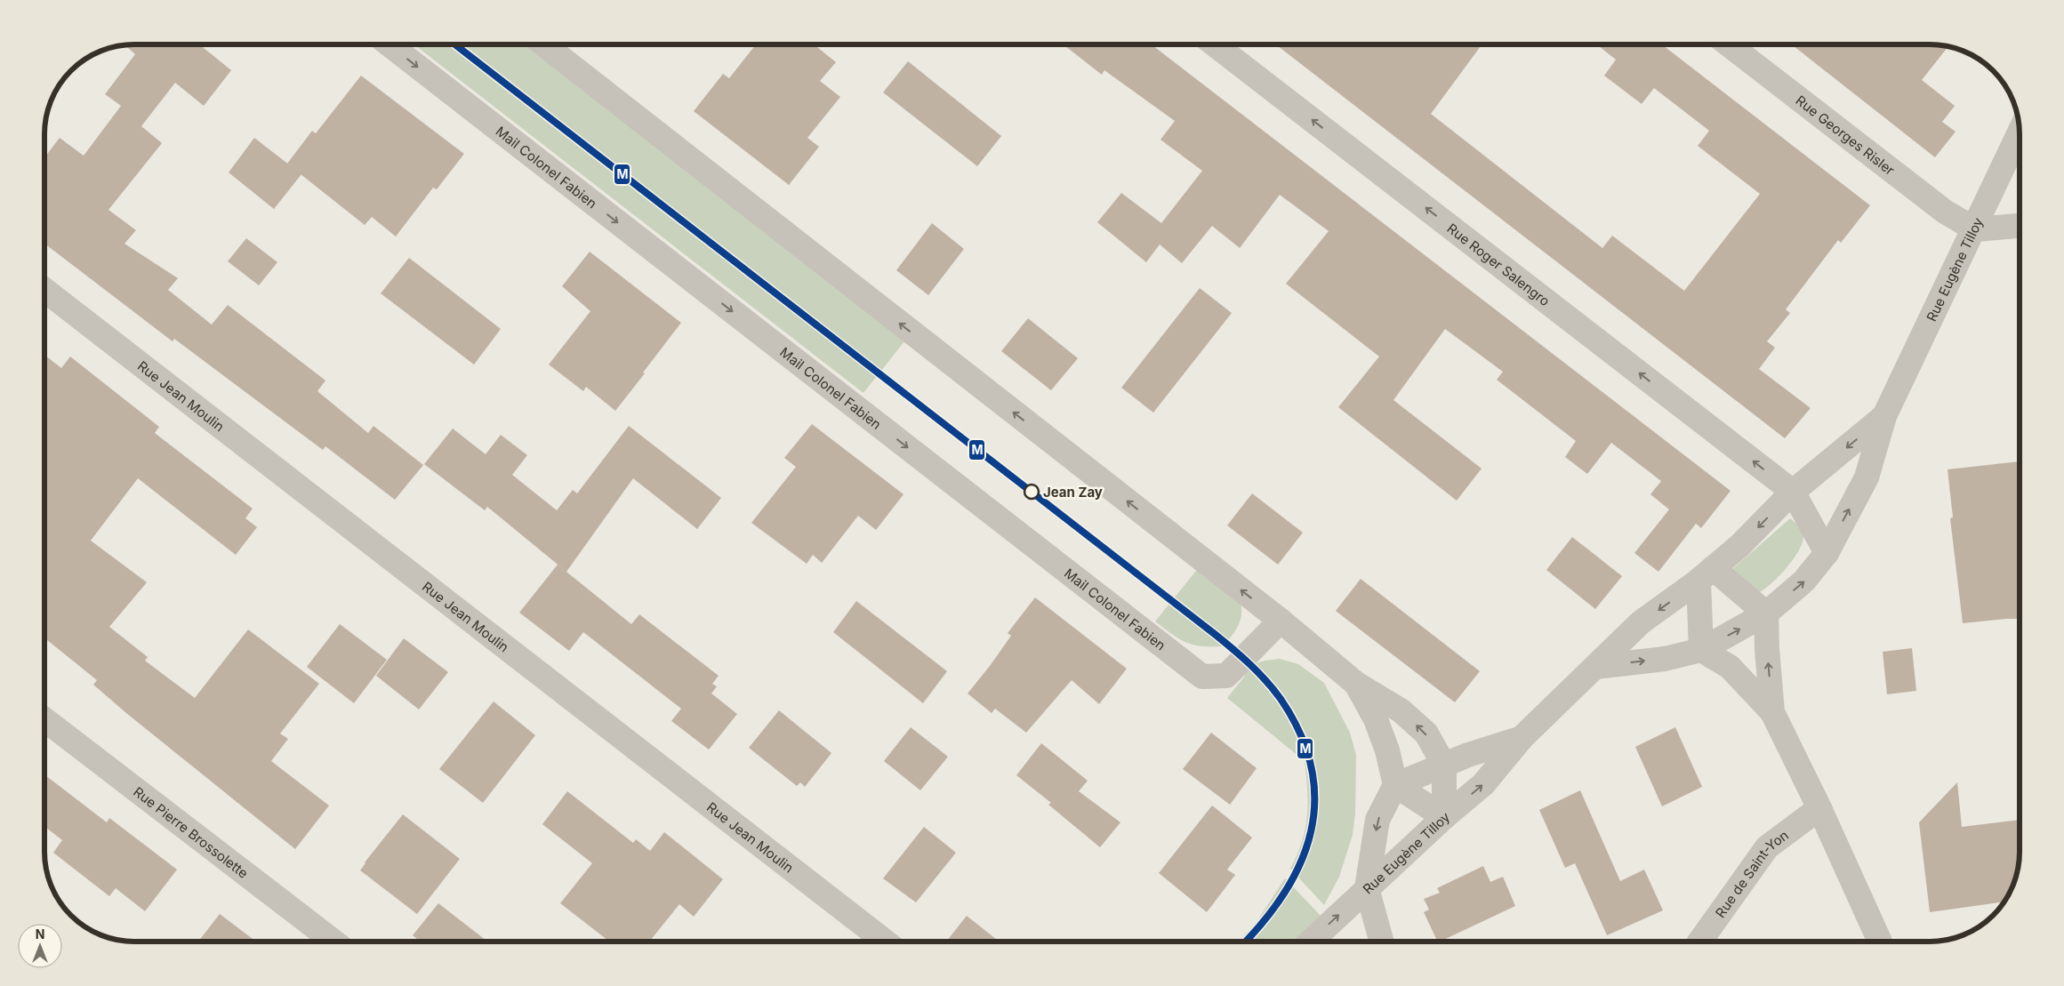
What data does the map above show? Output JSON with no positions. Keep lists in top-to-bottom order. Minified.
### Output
{"streets":{"street":["Rue Georges Risler","Mail Colonel Fabien","Rue Roger Salengro","Rue Eugène Tilloy","Rue Jean Moulin","Rue Pierre Brossolette","Rue de Saint-Yon"]},"crossings":[["Rue Georges Risler","Rue Eugène Tilloy"],["Rue Roger Salengro","Rue Eugène Tilloy"]],"one_way":["Rue Roger Salengro"],"places":["Jean Zay"],"lines":["transit line M"],"north":"top"}
